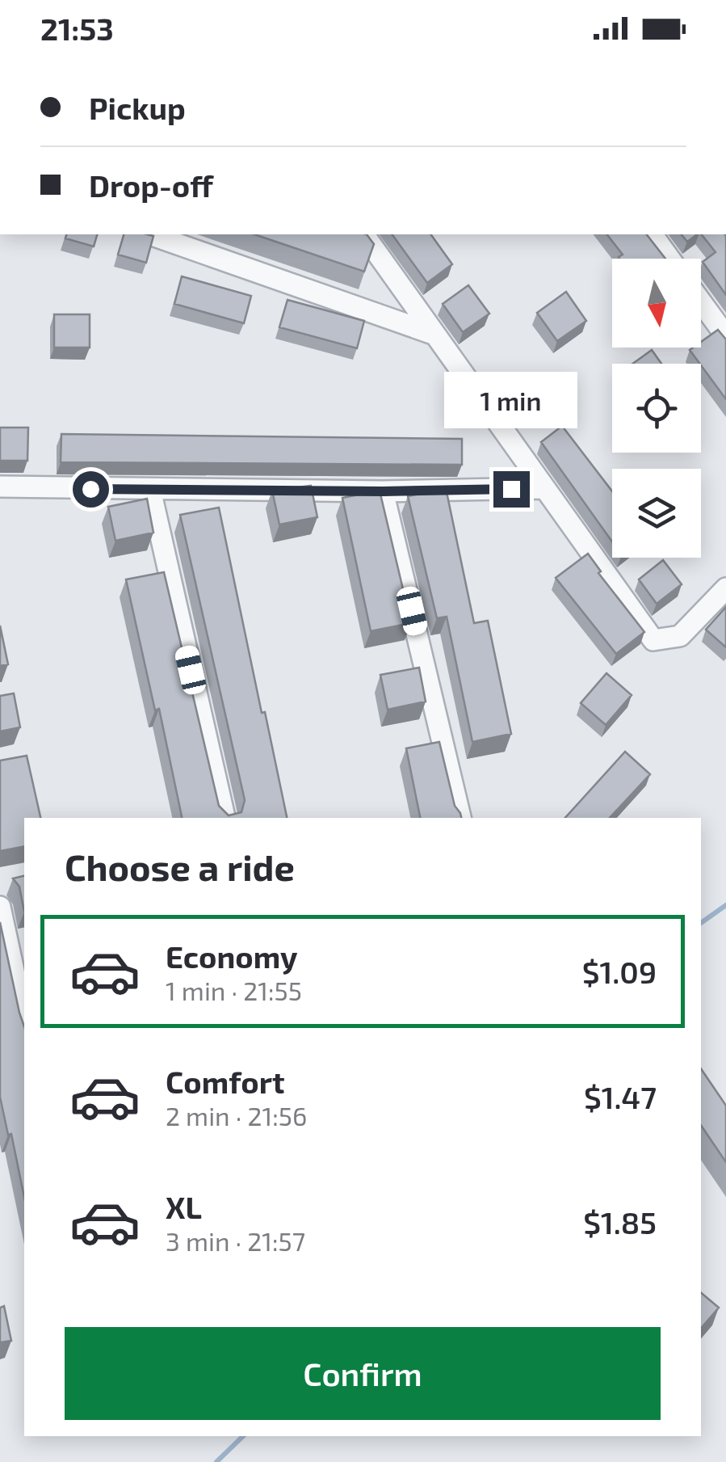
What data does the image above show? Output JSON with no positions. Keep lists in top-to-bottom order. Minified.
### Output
{"north":"bottom","page":{"status":"21:53","banner":["Pickup","Drop-off"],"bubble":"1 min","heading":"Choose a ride","list":[{"name":"Economy","note":"1 min · 21:55","value":"$1.09"},{"name":"Comfort","note":"2 min · 21:56","value":"$1.47"},{"name":"XL","note":"3 min · 21:57","value":"$1.85"}],"buttons":"Confirm"}}
